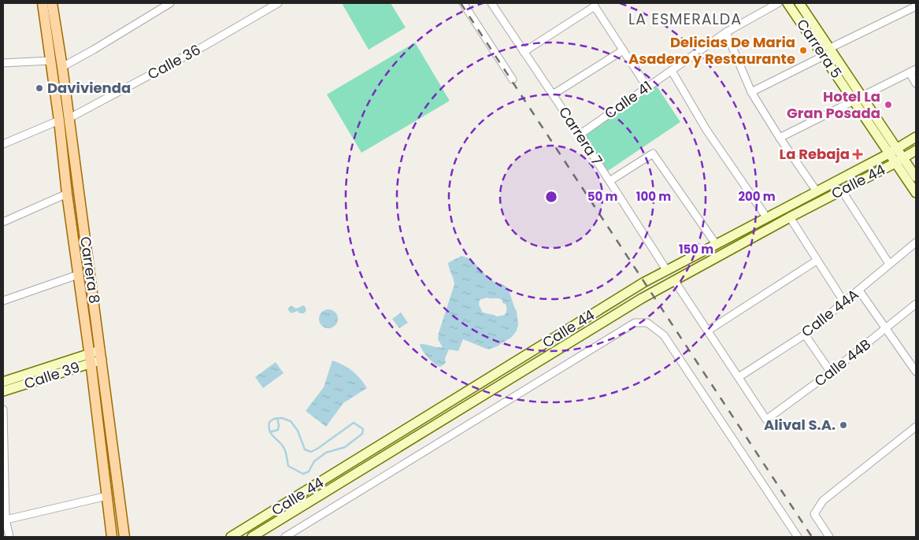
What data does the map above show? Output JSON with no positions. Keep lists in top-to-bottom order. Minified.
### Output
{"streets":{"main road":["Carrera 5","Calle 44","Carrera 8","Calle 39"],"street":["Calle 36","Calle 41","Carrera 7","Calle 44A","Calle 44B"]},"crossings":[["Carrera 5","Calle 44"],["Calle 36","Carrera 8"],["Calle 41","Carrera 7"],["Carrera 7","Calle 44"],["Carrera 8","Calle 39"],["Calle 44A","Calle 44B"]],"districts":["LA ESMERALDA"],"places":{"other":["Delicias De Maria Asadero y Restaurante","Davivienda","Hotel La Gran Posada","Alival S.A."],"health":["La Rebaja"]},"rings":["50 m","100 m","200 m","150 m"]}
